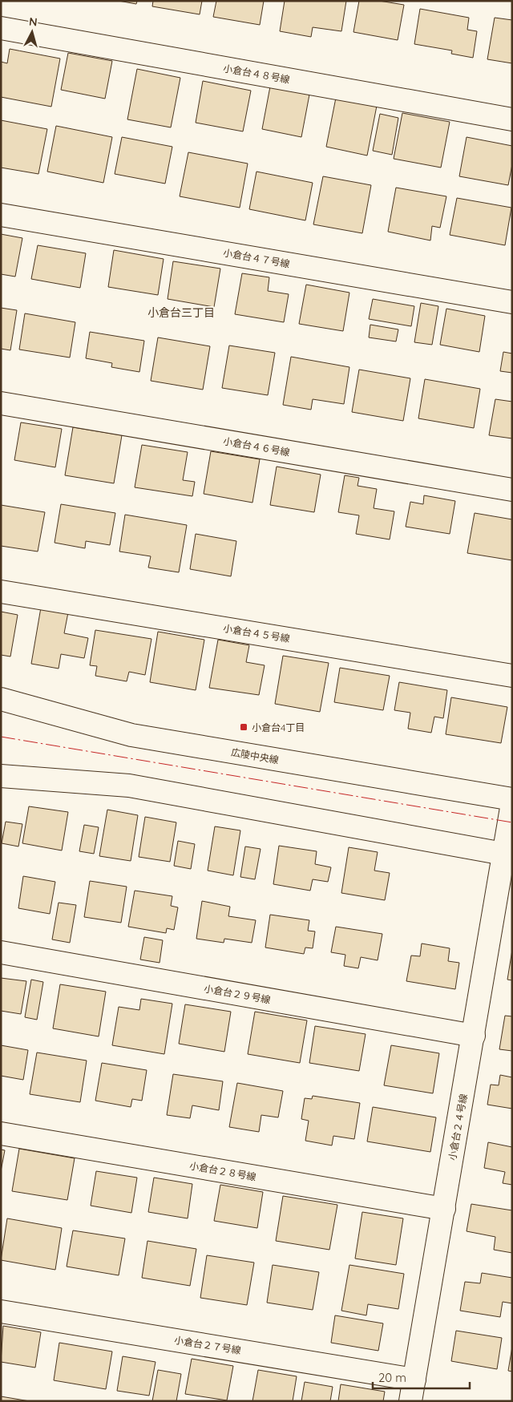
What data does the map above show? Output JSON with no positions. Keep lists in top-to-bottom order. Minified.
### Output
{"streets":{"street":["小倉台４８号線","小倉台４７号線","小倉台４６号線","小倉台４５号線","広陵中央線","小倉台２９号線","小倉台２４号線","小倉台２８号線","小倉台２７号線"]},"crossings":[["小倉台２９号線","小倉台２４号線"],["小倉台２４号線","小倉台２８号線"],["小倉台２４号線","小倉台２７号線"]],"districts":["小倉台三丁目"],"places":{"transit":["小倉台4丁目"]},"scale_bar":"20 m","north":"top"}
